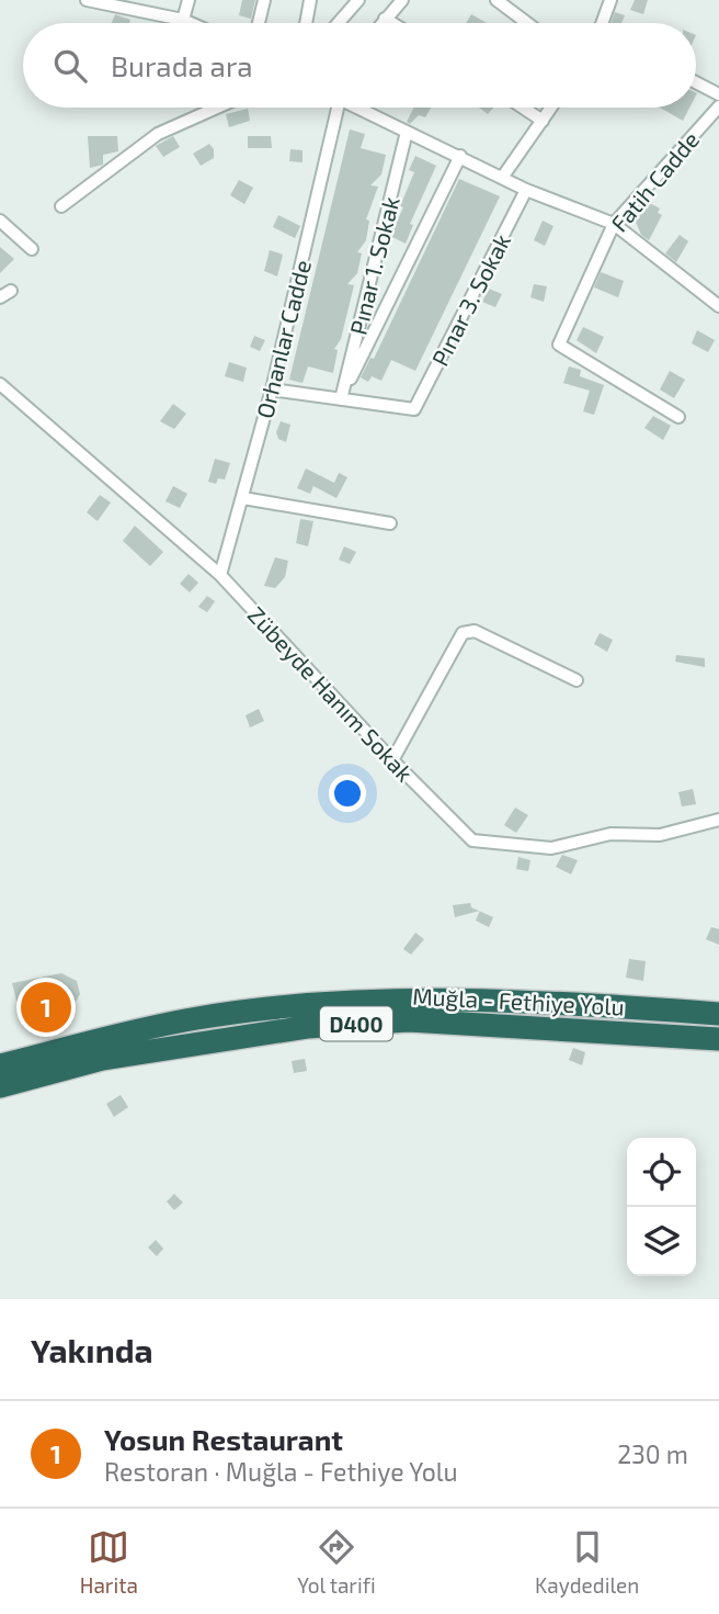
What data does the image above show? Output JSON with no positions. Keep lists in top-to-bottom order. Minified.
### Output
{"streets":{"highway":["Muğla - Fethiye Yolu","D400"],"street":["Fatih Cadde","Pınar 1. Sokak","Pınar 3. Sokak","Orhanlar Cadde","Zübeyde Hanım Sokak"]},"crossings":[["Pınar 1. Sokak","Pınar 3. Sokak"],["Orhanlar Cadde","Zübeyde Hanım Sokak"]],"page":{"search":"Burada ara","pins":"1","heading":"Yakında","list":[{"mark":"1","name":"Yosun Restaurant","note":"Restoran · Muğla - Fethiye Yolu","value":"230 m"}],"nav":["Harita","Yol tarifi","Kaydedilen"]}}
